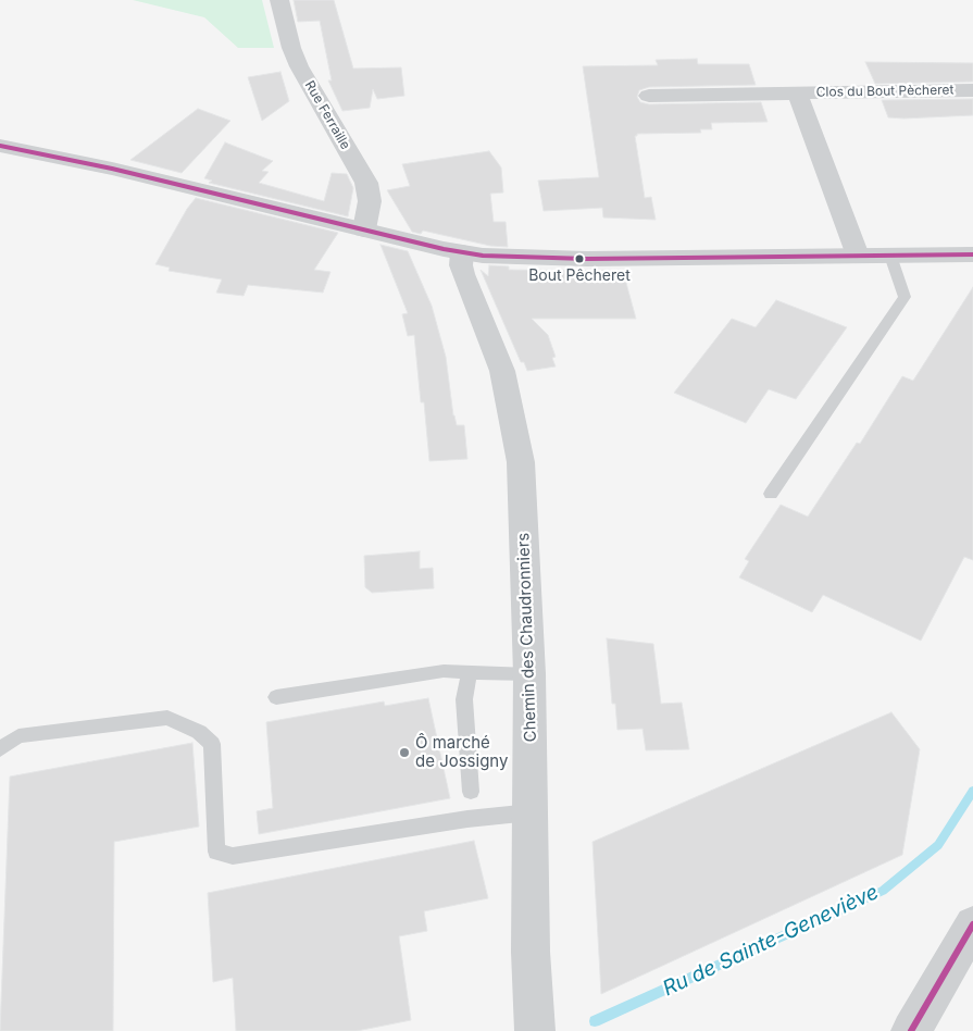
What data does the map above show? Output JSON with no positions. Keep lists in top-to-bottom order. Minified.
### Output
{"streets":{"street":["Clos du Bout Pècheret","Rue Ferraille","Chemin des Chaudronniers"]},"water":["Ru de Sainte-Geneviève"],"places":["Bout Pêcheret","Ô marché de Jossigny"]}
